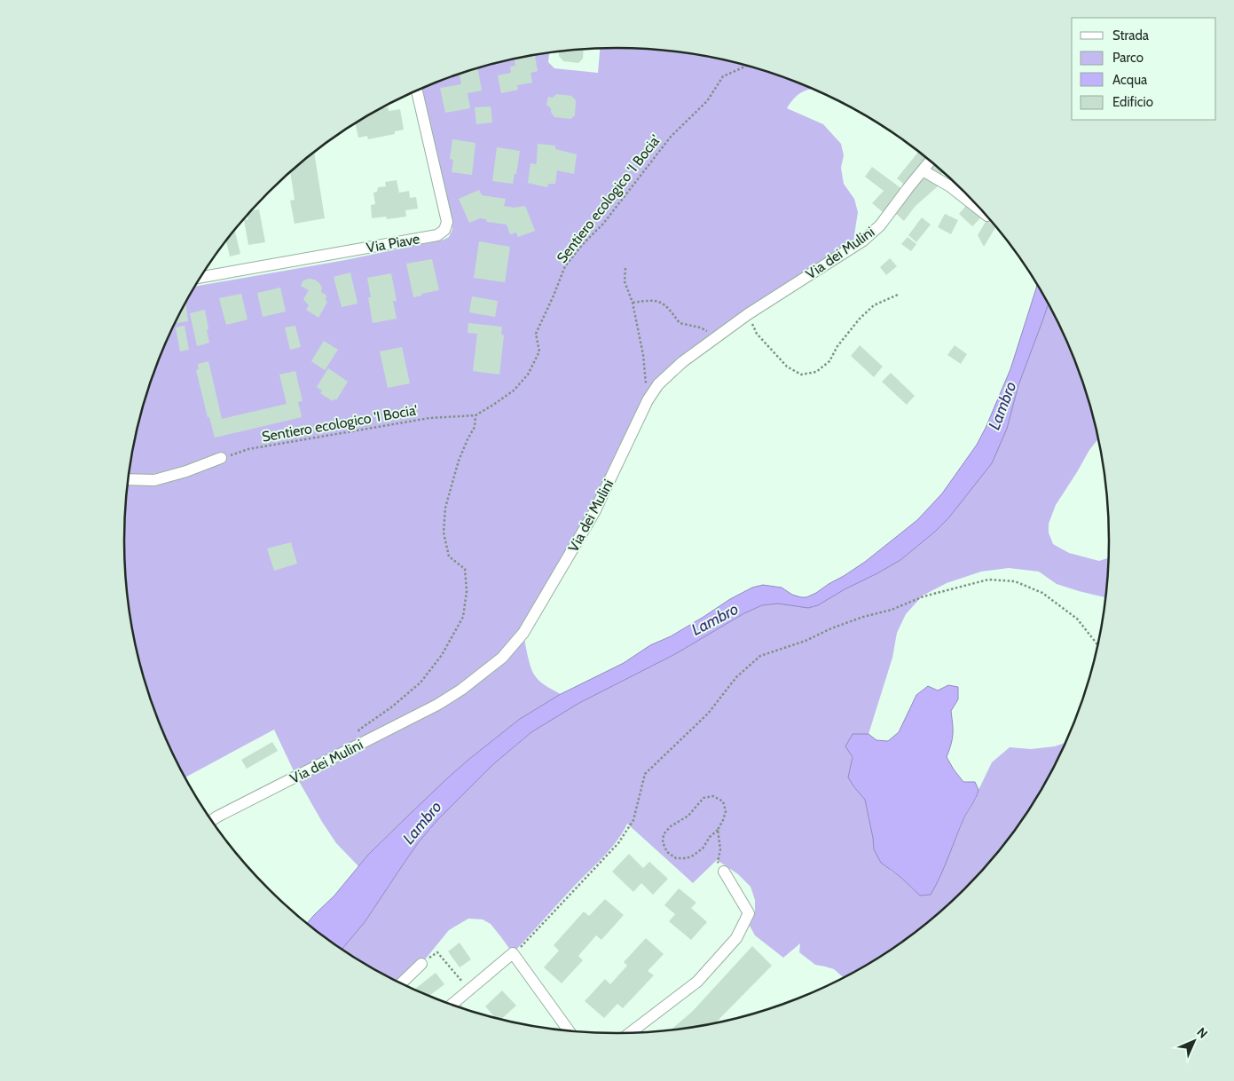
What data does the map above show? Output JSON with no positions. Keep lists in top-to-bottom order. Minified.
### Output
{"streets":{"street":["Via Piave","Via dei Mulini"],"path":["Sentiero ecologico 'I Bocia'"]},"water":["Lambro"],"legend":["Strada","Parco","Acqua","Edificio"],"north":"top right"}
